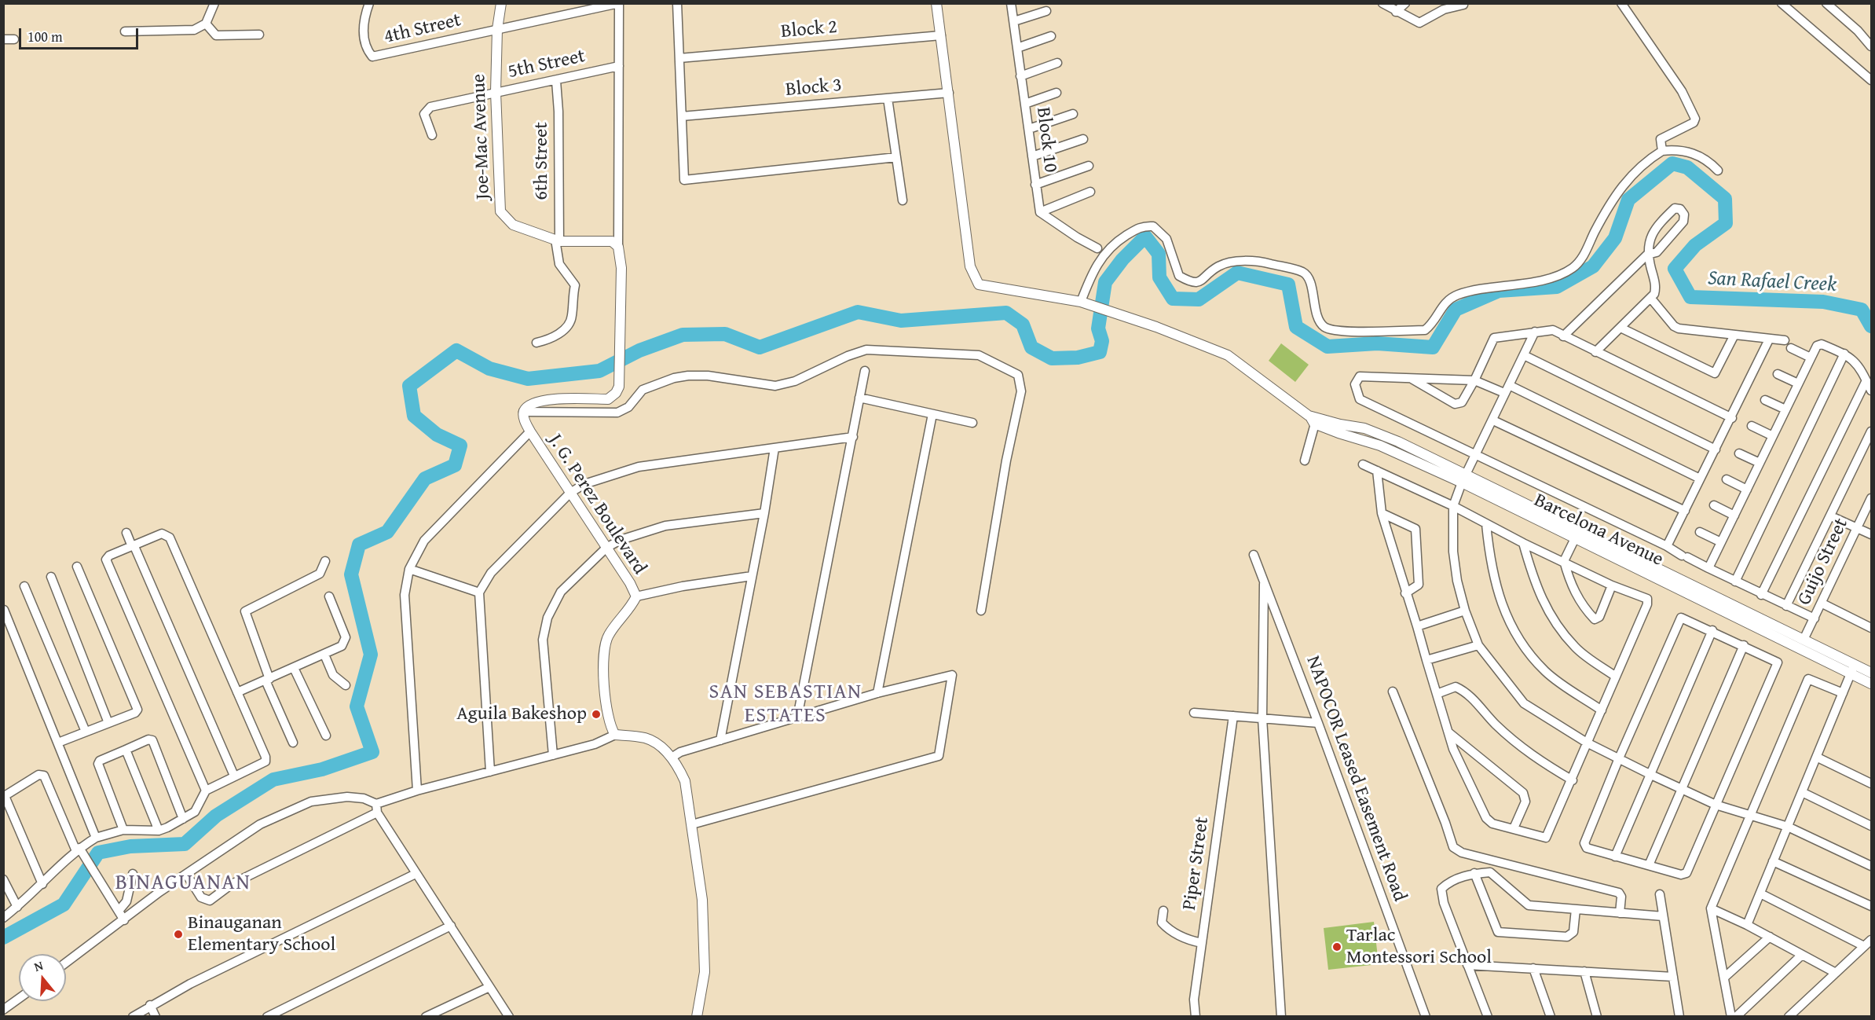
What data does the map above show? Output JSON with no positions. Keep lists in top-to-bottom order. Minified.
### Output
{"streets":{"street":["4th Street","Block 2","5th Street","Block 3","Joe-Mac Avenue","Block 10","6th Street","J. G. Perez Boulevard","Barcelona Avenue","Guijo Street","NAPOCOR Leased Easement Road","Piper Street"]},"crossings":[["4th Street","Joe-Mac Avenue"],["5th Street","Joe-Mac Avenue"],["5th Street","6th Street"],["Block 3","Barcelona Avenue"],["Joe-Mac Avenue","6th Street"],["Barcelona Avenue","Guijo Street"]],"districts":["SAN SEBASTIAN ESTATES","BINAGUANAN"],"water":["San Rafael Creek"],"places":["Aguila Bakeshop","Binauganan Elementary School","Tarlac Montessori School"],"scale_bar":"100 m","north":"top"}
